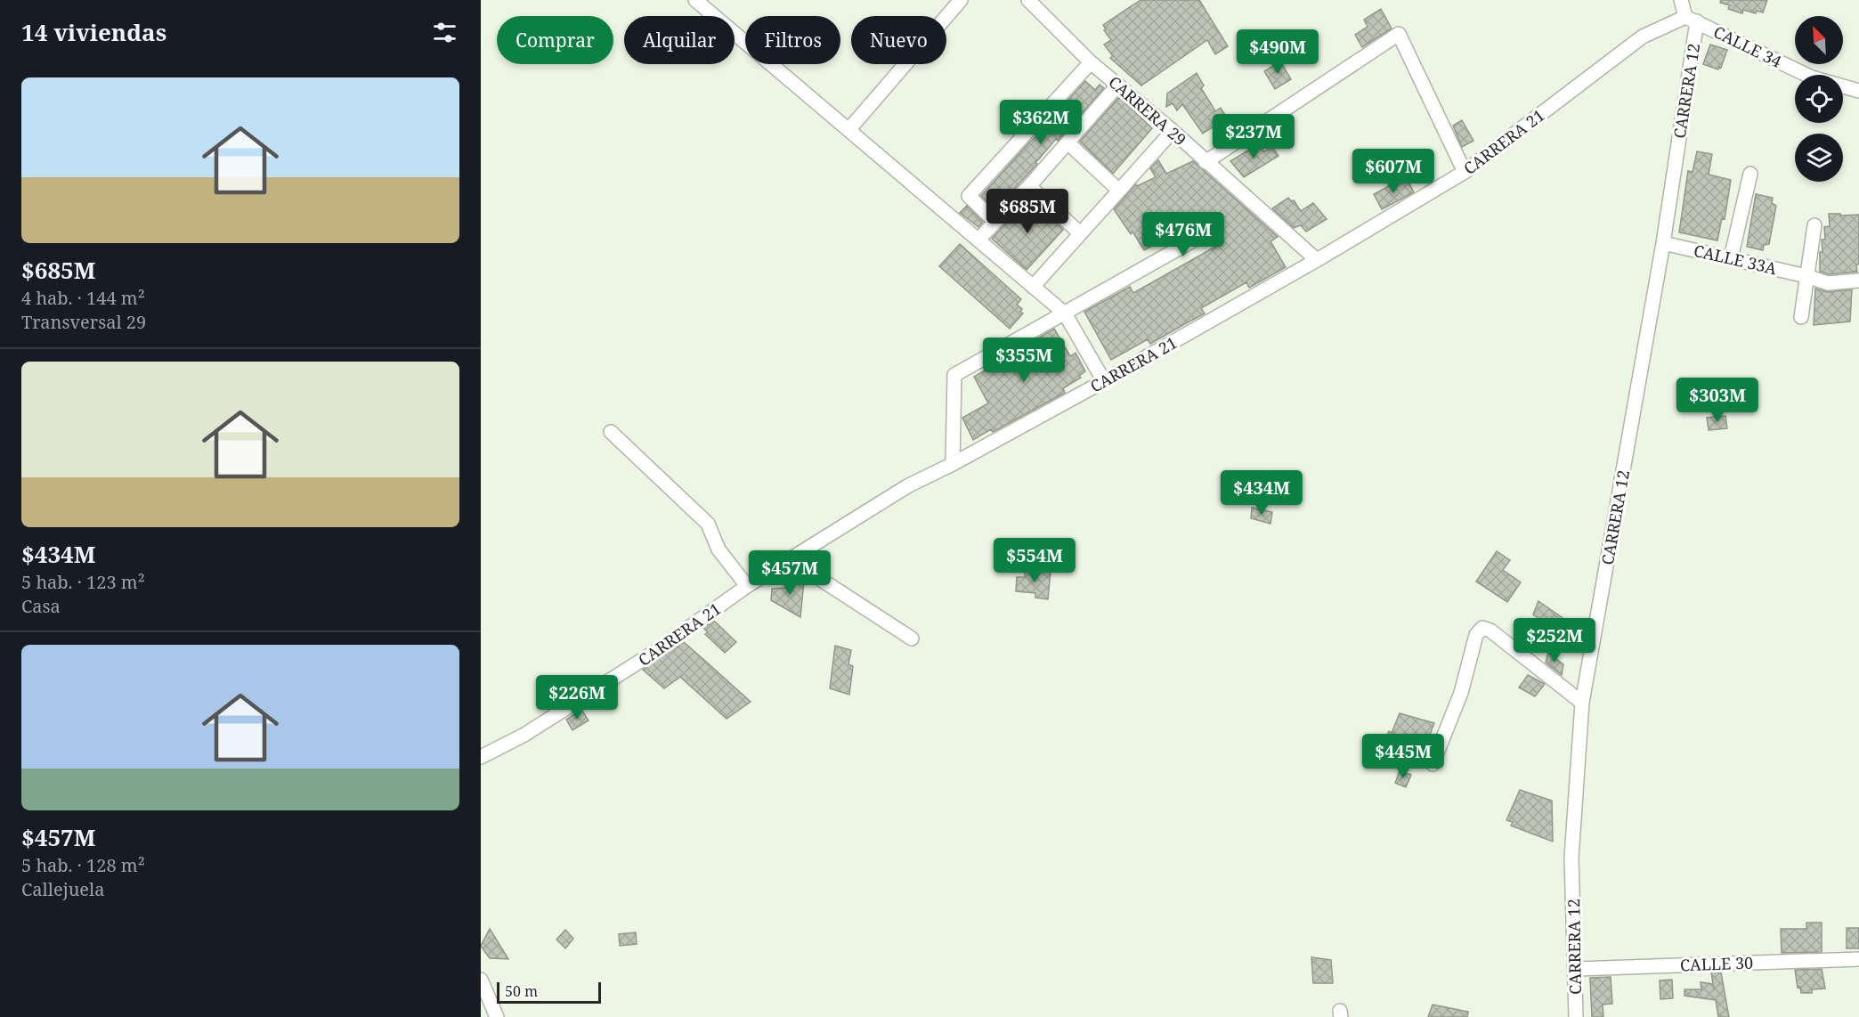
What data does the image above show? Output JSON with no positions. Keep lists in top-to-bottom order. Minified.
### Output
{"streets":{"street":["CALLE 34","CARRERA 12","CARRERA 29","CARRERA 21","CALLE 33A","CALLE 30"]},"crossings":[["CALLE 34","CARRERA 12"],["CALLE 34","CARRERA 21"],["CARRERA 12","CARRERA 21"],["CARRERA 12","CALLE 33A"],["CARRERA 12","CALLE 30"],["CARRERA 29","CARRERA 21"]],"scale_bar":"50 m","north":"top left","page":{"heading":"14 viviendas","chip":["Comprar","Alquilar","Filtros","Nuevo"],"price":["$490M","$362M","$237M","$607M","$685M","$476M","$355M","$303M","$434M","$554M","$457M","$252M","$226M","$445M"],"list":[{"name":"$685M","note":"4 hab. · 144 m² · Transversal 29"},{"name":"$434M","note":"5 hab. · 123 m² · Casa"},{"name":"$457M","note":"5 hab. · 128 m² · Callejuela"}],"scale":"50 m"}}
